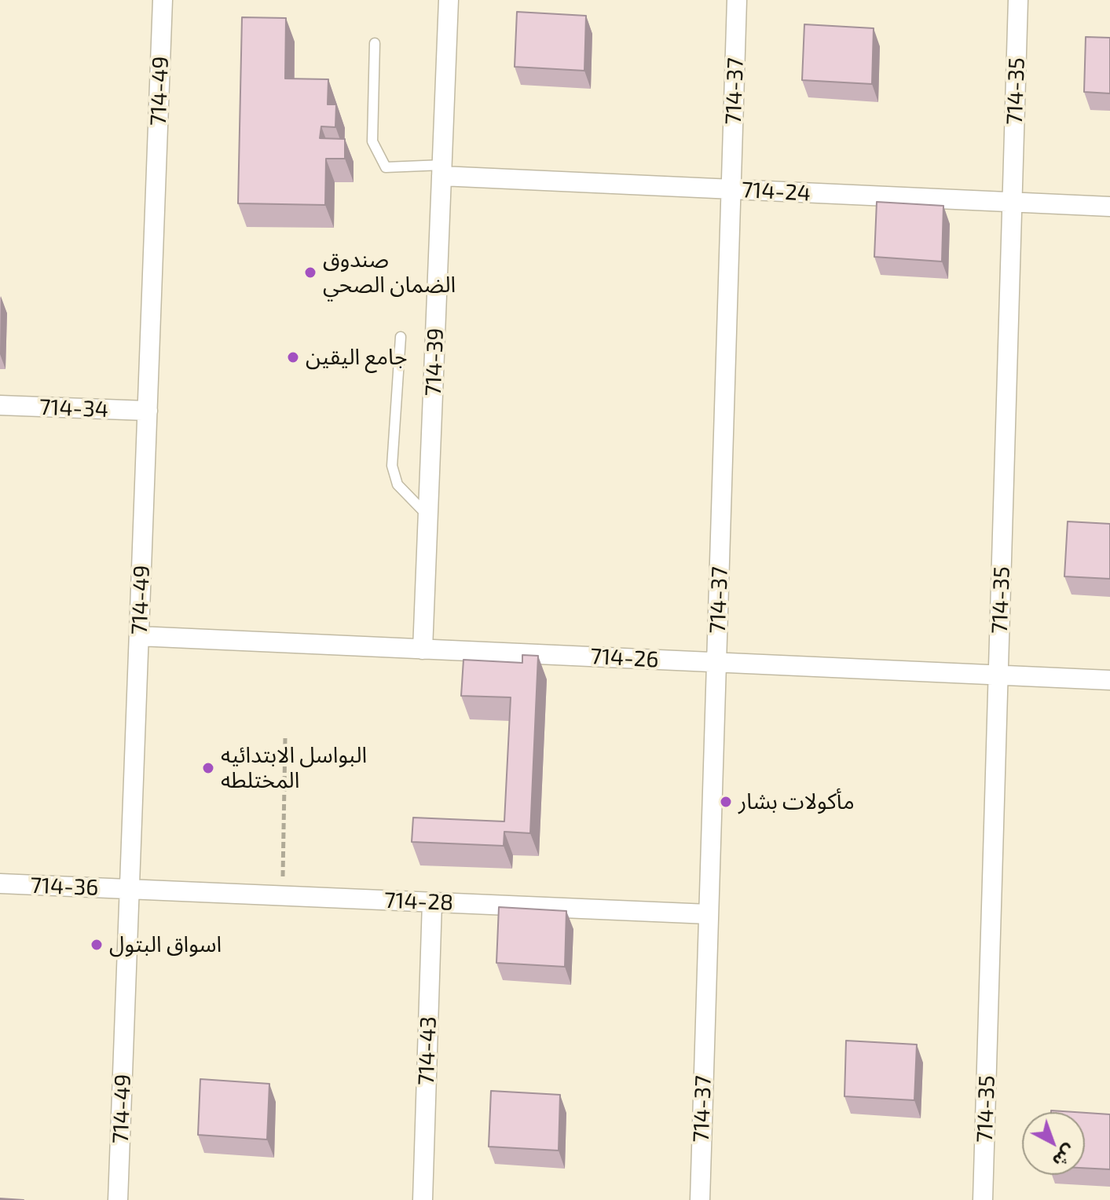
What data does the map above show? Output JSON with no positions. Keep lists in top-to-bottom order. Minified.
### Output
{"streets":{"street":["714-49","714-37","714-35","714-24","714-39","714-34","714-26","714-36","714-28","714-43"]},"crossings":[["714-49","714-34"],["714-49","714-26"],["714-49","714-36"],["714-49","714-28"],["714-37","714-24"],["714-37","714-26"],["714-37","714-28"],["714-35","714-24"],["714-35","714-26"],["714-24","714-39"],["714-39","714-26"],["714-36","714-28"],["714-28","714-43"]],"places":["صندوق الضمان الصحي","جامع اليقين","البواسل الابتدائيه المختلطه","مأكولات بشار","اسواق البتول"],"north":"bottom right"}
